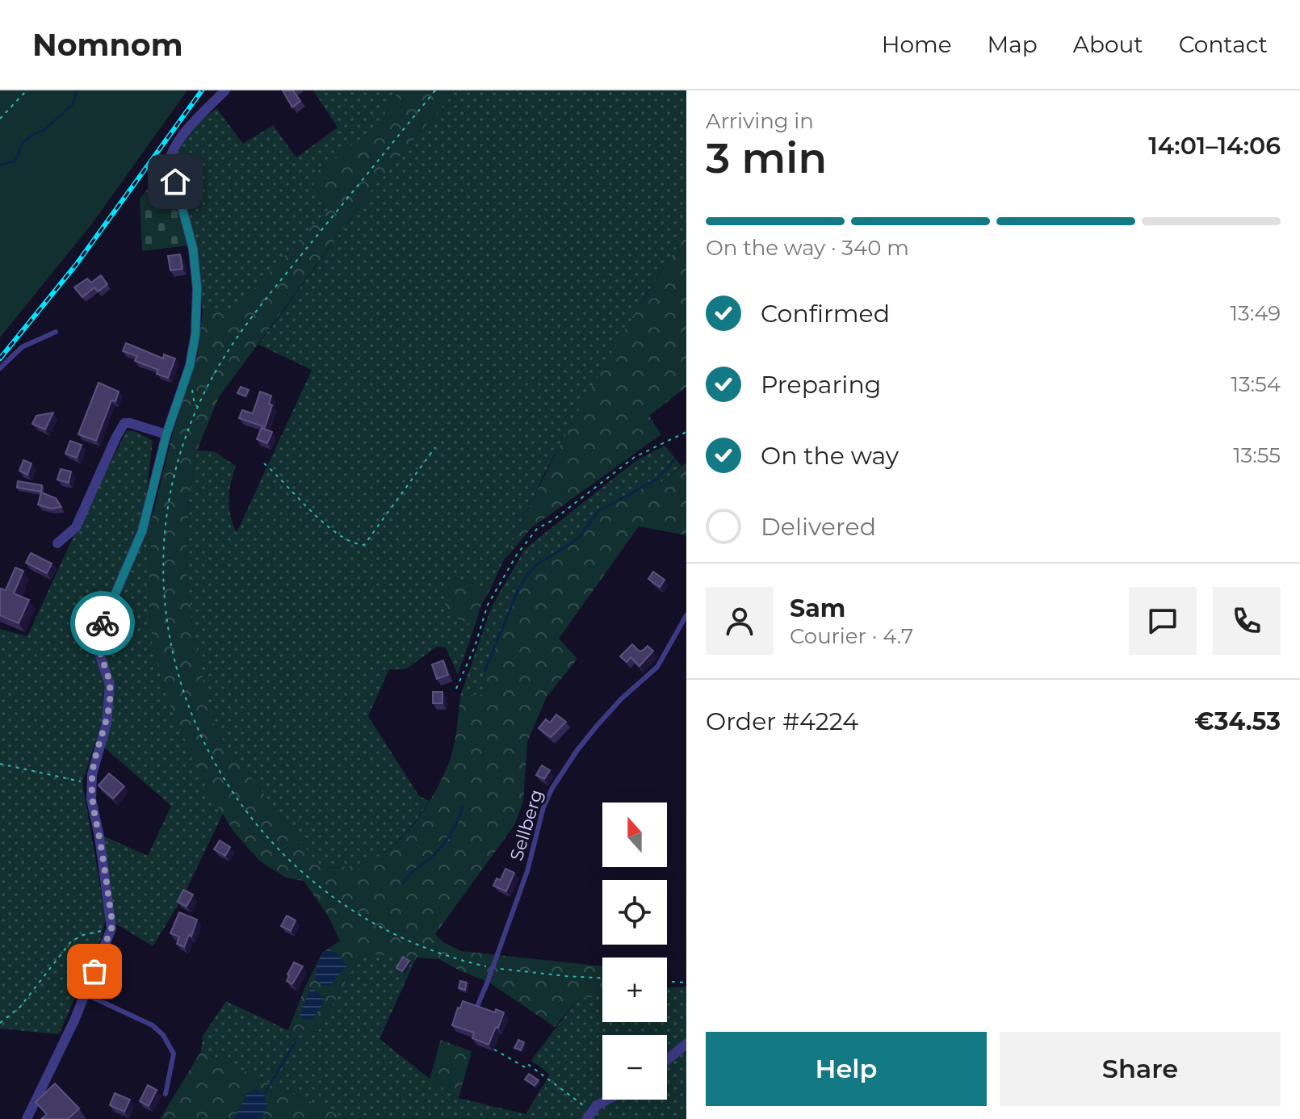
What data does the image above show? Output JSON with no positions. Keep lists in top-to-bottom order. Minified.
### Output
{"streets":{"lane":["Sellberg"]},"north":"top","page":{"header":"Nomnom","nav":["Home","Map","About","Contact"],"heading":["3 min","Arriving in","14:01–14:06"],"panel":["Sam","Courier · 4.7","Order #4224","€34.53"],"bar":"On the way · 340 m","list":[["Confirmed","13:49"],["Preparing","13:54"],["On the way","13:55"],"Delivered"],"map_buttons":["+","−"],"buttons":["Help","Share"]}}
